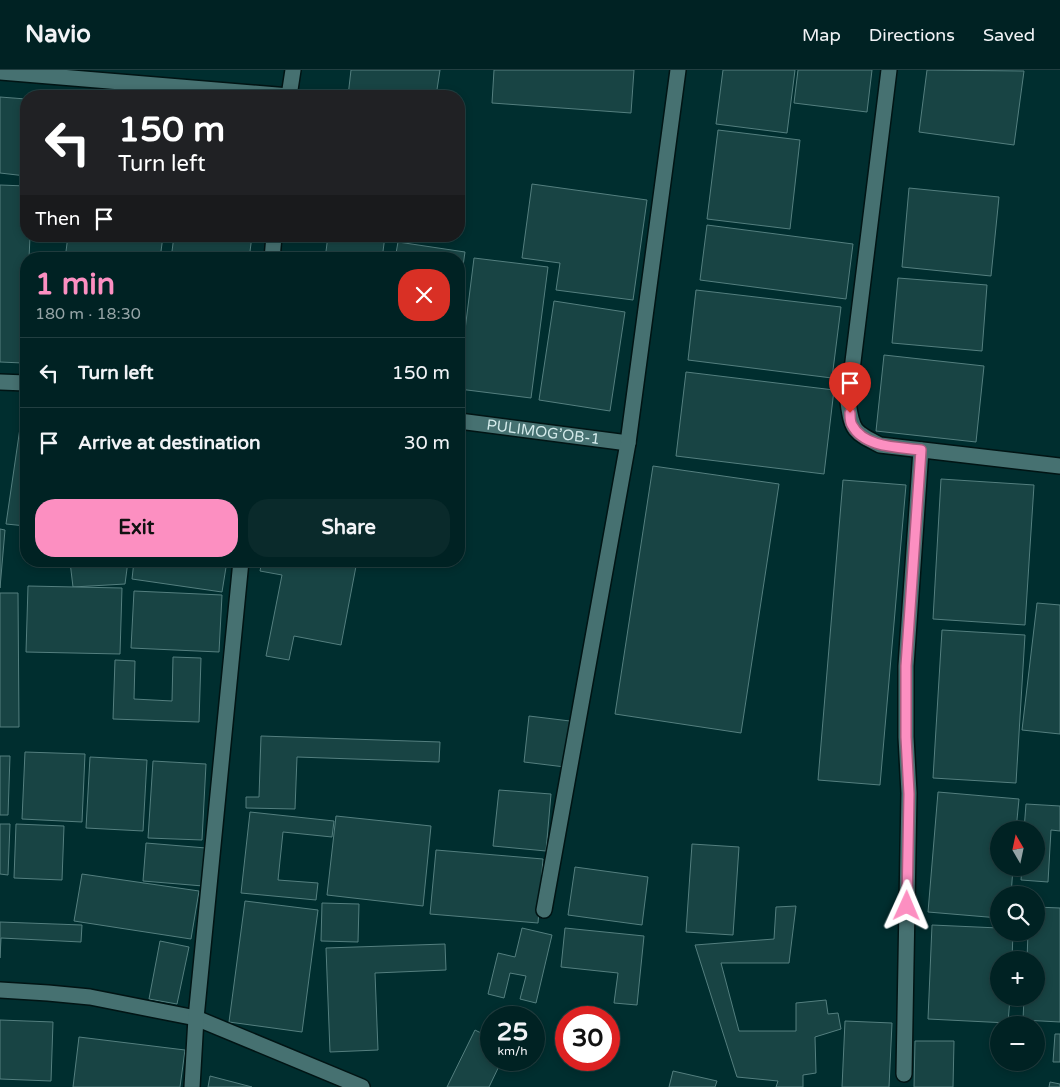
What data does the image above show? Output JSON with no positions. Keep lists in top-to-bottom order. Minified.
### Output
{"streets":{"street":["PULIMOG’OB-1"]},"north":"top","page":{"header":"Navio","nav":["Map","Directions","Saved"],"turn":["150 m","Turn left"],"then":"Then","heading":["1 min","180 m · 18:30"],"list":[{"name":"Turn left","value":"150 m"},{"name":"Arrive at destination","value":"30 m"}],"buttons":["Exit","Share"],"map_buttons":["+","−"],"speed":"25 km/h","limit":"30"}}
